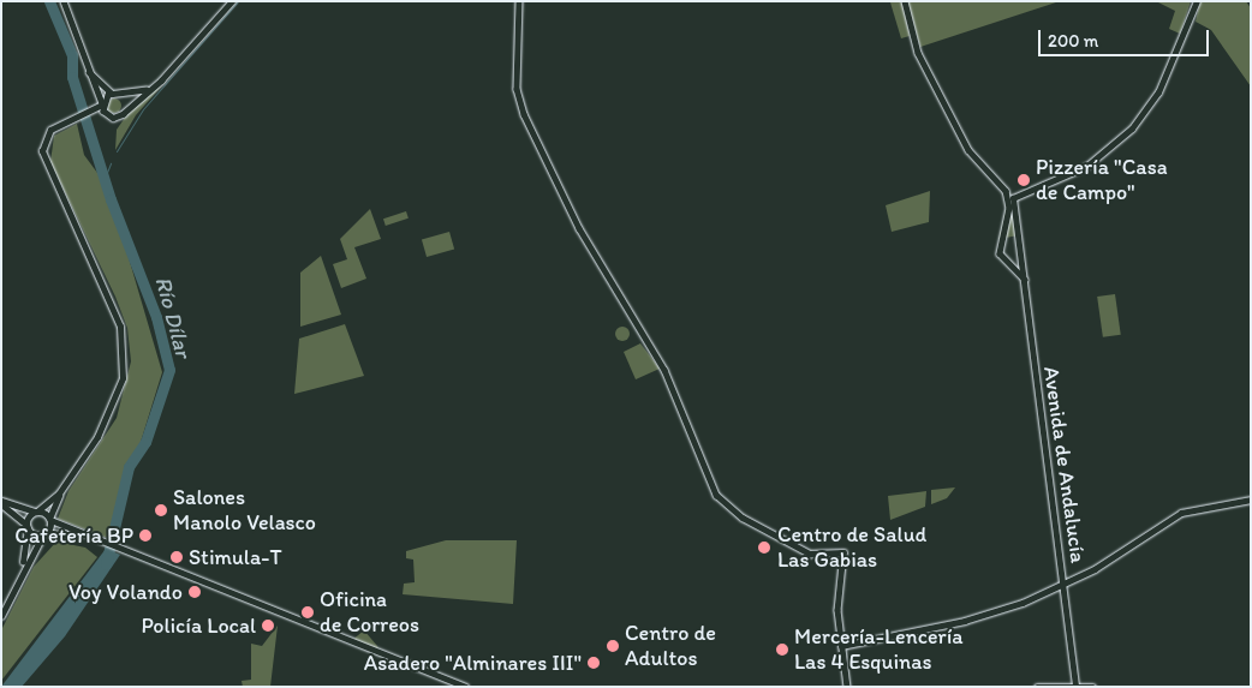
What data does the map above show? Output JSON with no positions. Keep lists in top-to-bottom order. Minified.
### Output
{"streets":{"street":["Avenida de Andalucía"]},"water":["Río Dílar"],"places":["Pizzería \"Casa de Campo\"","Salones Manolo Velasco","Cafetería BP","Centro de Salud Las Gabias","Stimula-T","Voy Volando","Oficina de Correos","Policía Local","Centro de Adultos","Mercería-Lencería Las 4 Esquinas","Asadero \"Alminares III\""],"scale_bar":"200 m"}
